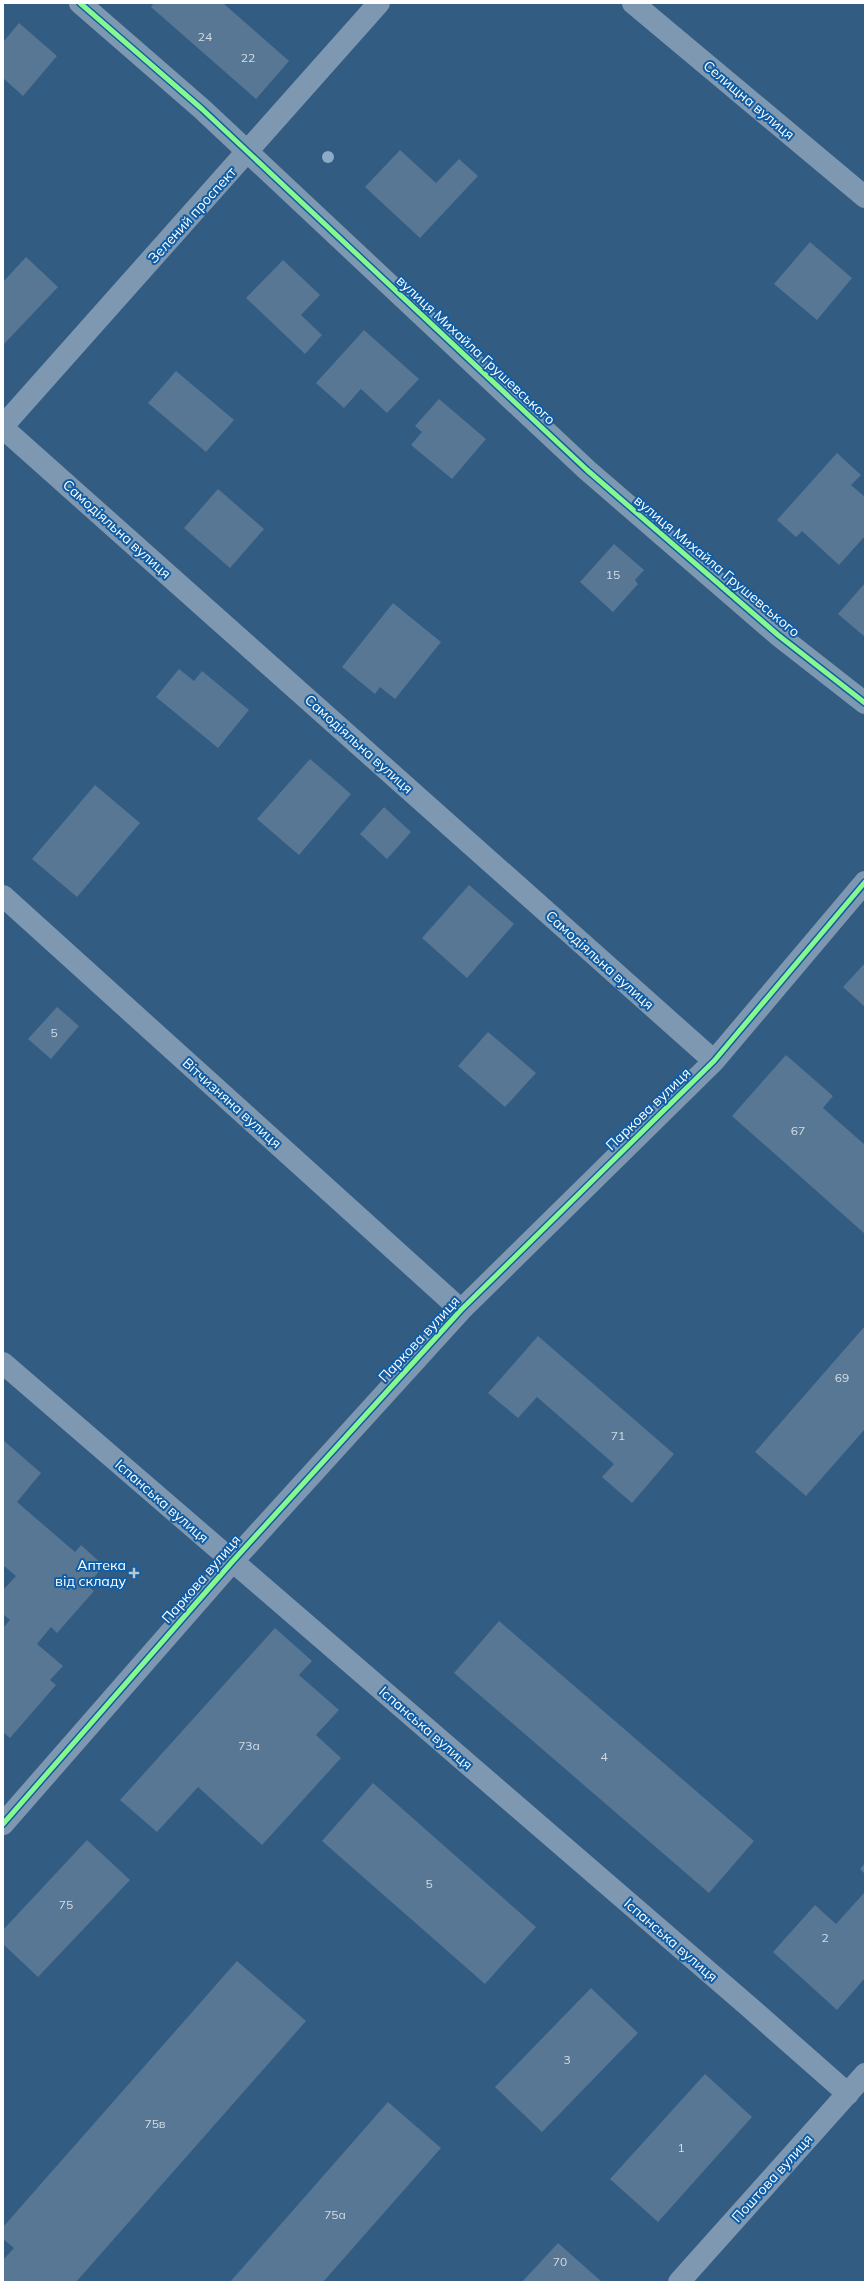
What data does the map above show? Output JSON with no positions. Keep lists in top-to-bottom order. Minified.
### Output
{"streets":{"main road":["вулиця Михайла Грушевського"],"street":["Селищна вулиця","Зелений проспект","Самодіяльна вулиця","Вітчизняна вулиця","Паркова вулиця","Іспанська вулиця","Поштова вулиця"]},"crossings":[["Зелений проспект","вулиця Михайла Грушевського"],["Зелений проспект","Самодіяльна вулиця"],["Самодіяльна вулиця","Паркова вулиця"],["Вітчизняна вулиця","Паркова вулиця"],["Паркова вулиця","Іспанська вулиця"],["Іспанська вулиця","Поштова вулиця"]],"places":{"health":["Аптека від складу"]},"house_numbers":["24","22","15","5","67","69","71","73а","4","5","75","2","3","75в","1","75а","70"]}
